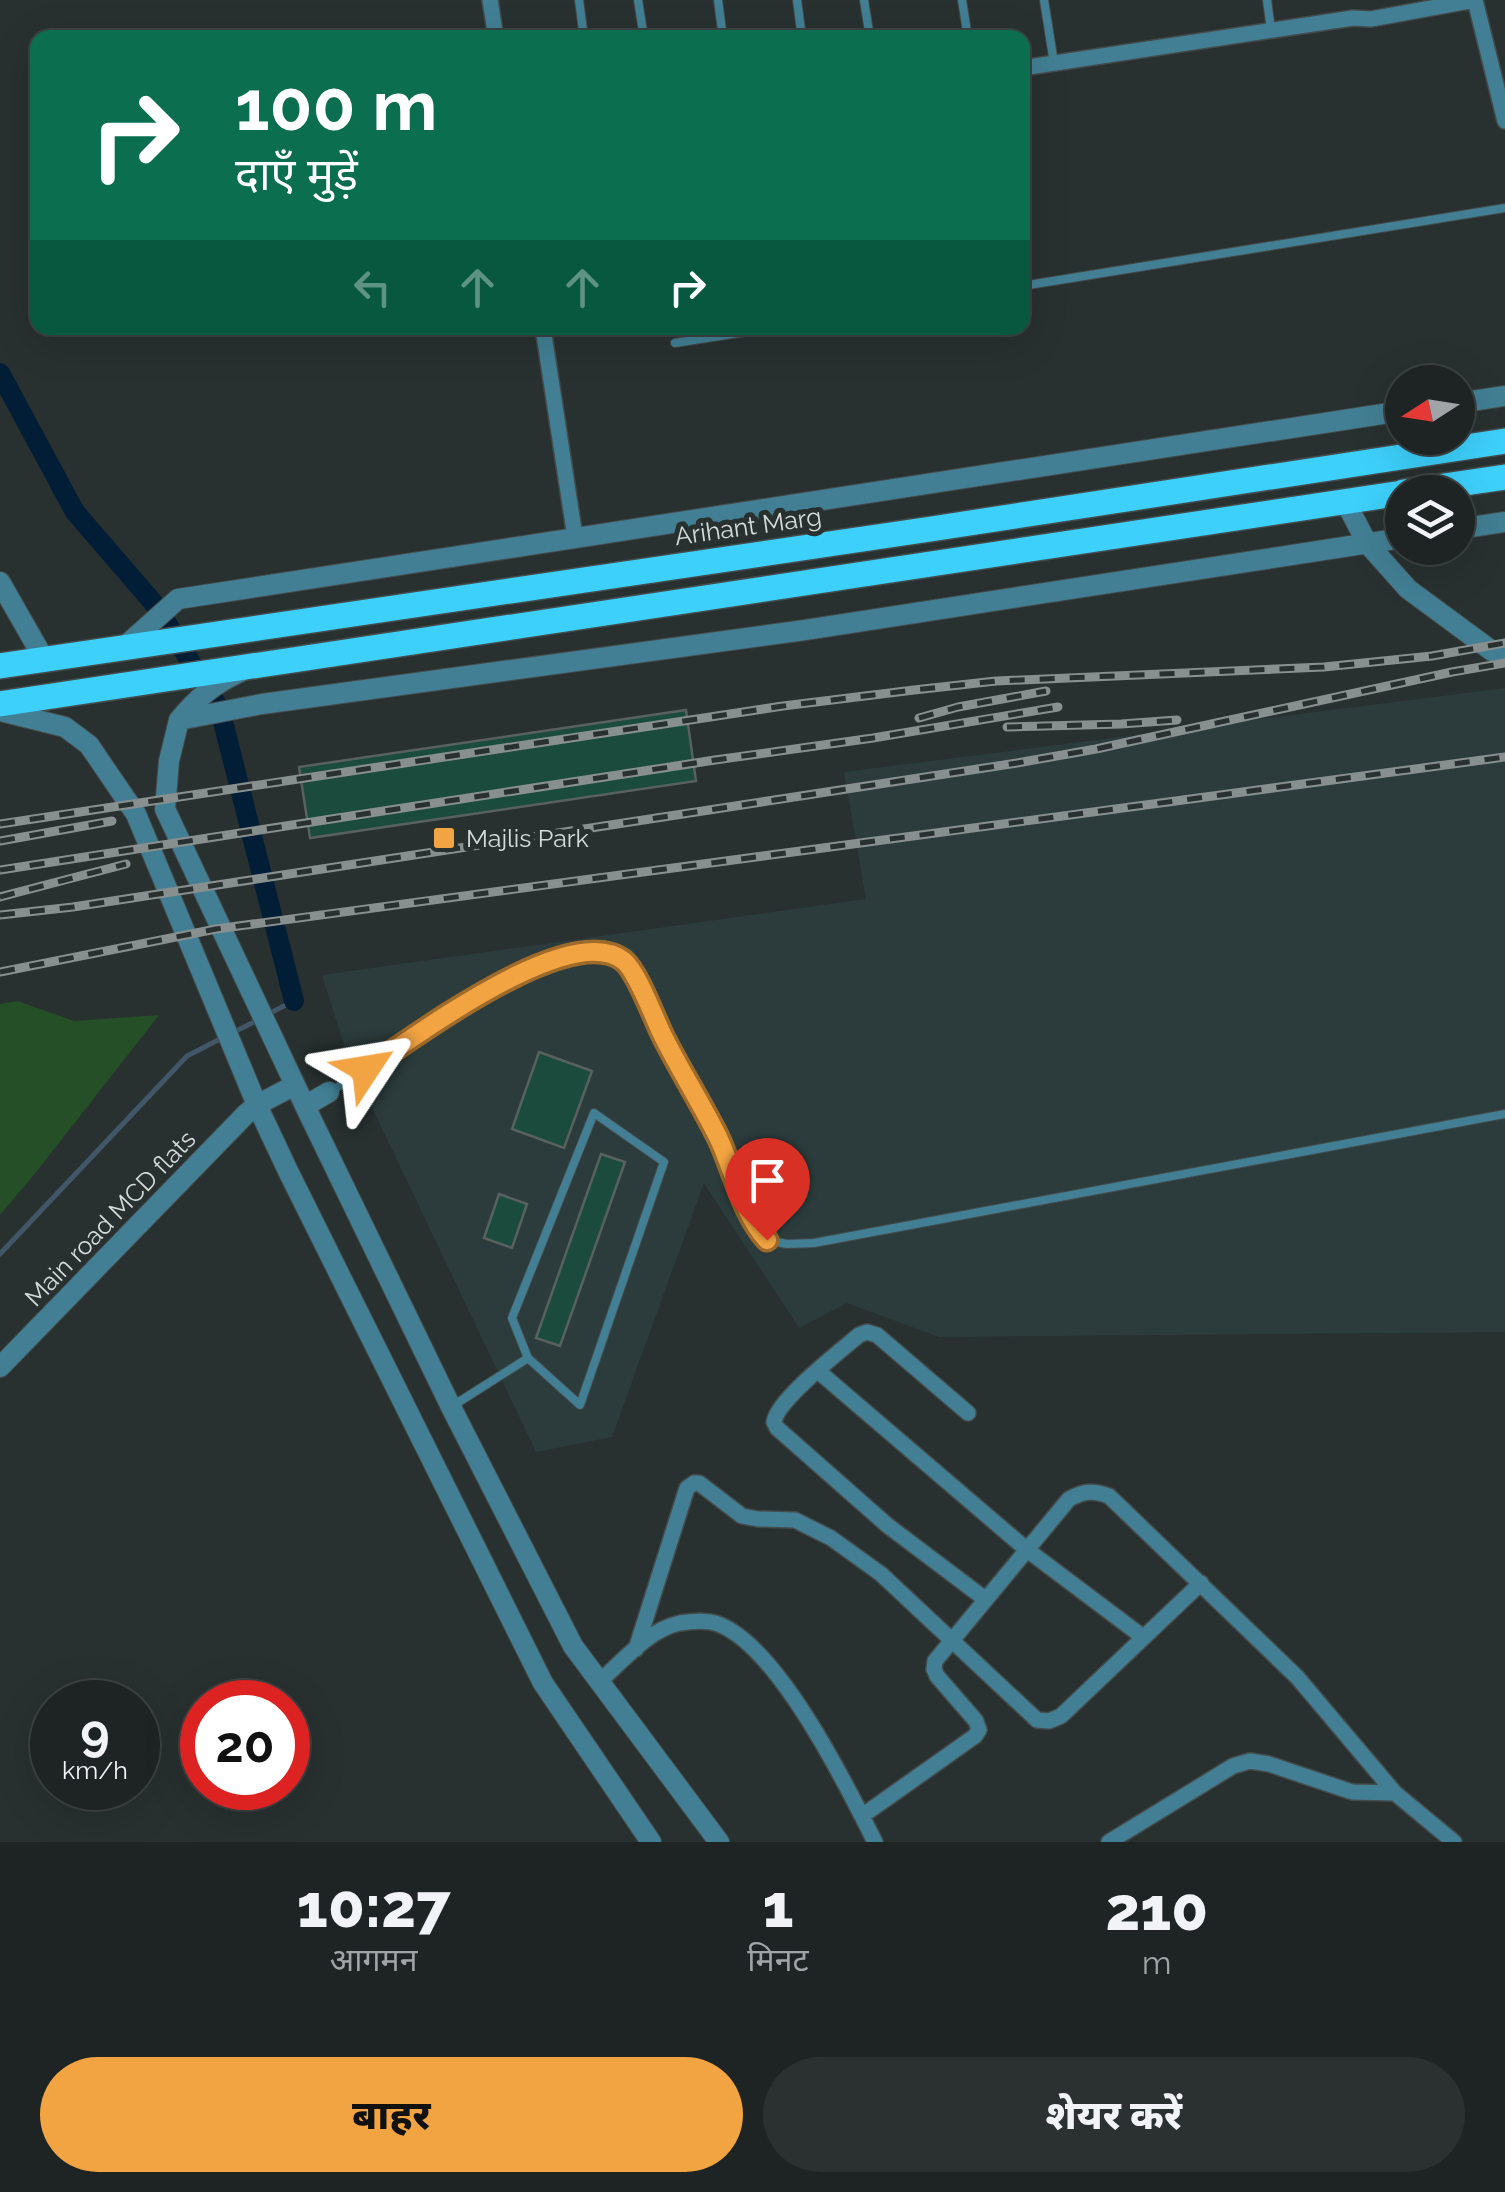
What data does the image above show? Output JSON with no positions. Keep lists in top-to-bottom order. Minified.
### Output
{"streets":{"main road":["Arihant Marg"],"street":["Main road MCD flats"]},"places":{"transit":["Majlis Park"]},"north":"left","page":{"turn":["100 m","दाएँ मुड़ें"],"speed":"9 km/h","limit":"20","eta":["10:27","आगमन","1","मिनट","210","m"],"buttons":["बाहर","शेयर करें"]}}
